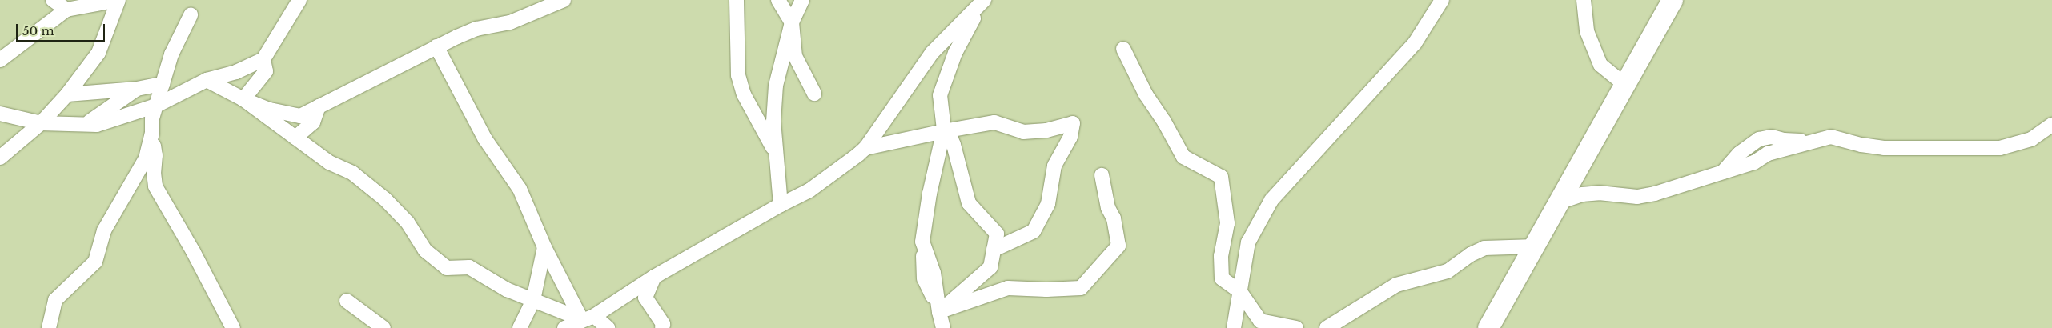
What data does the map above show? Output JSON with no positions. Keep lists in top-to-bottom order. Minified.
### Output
{"scale_bar":"50 m"}
